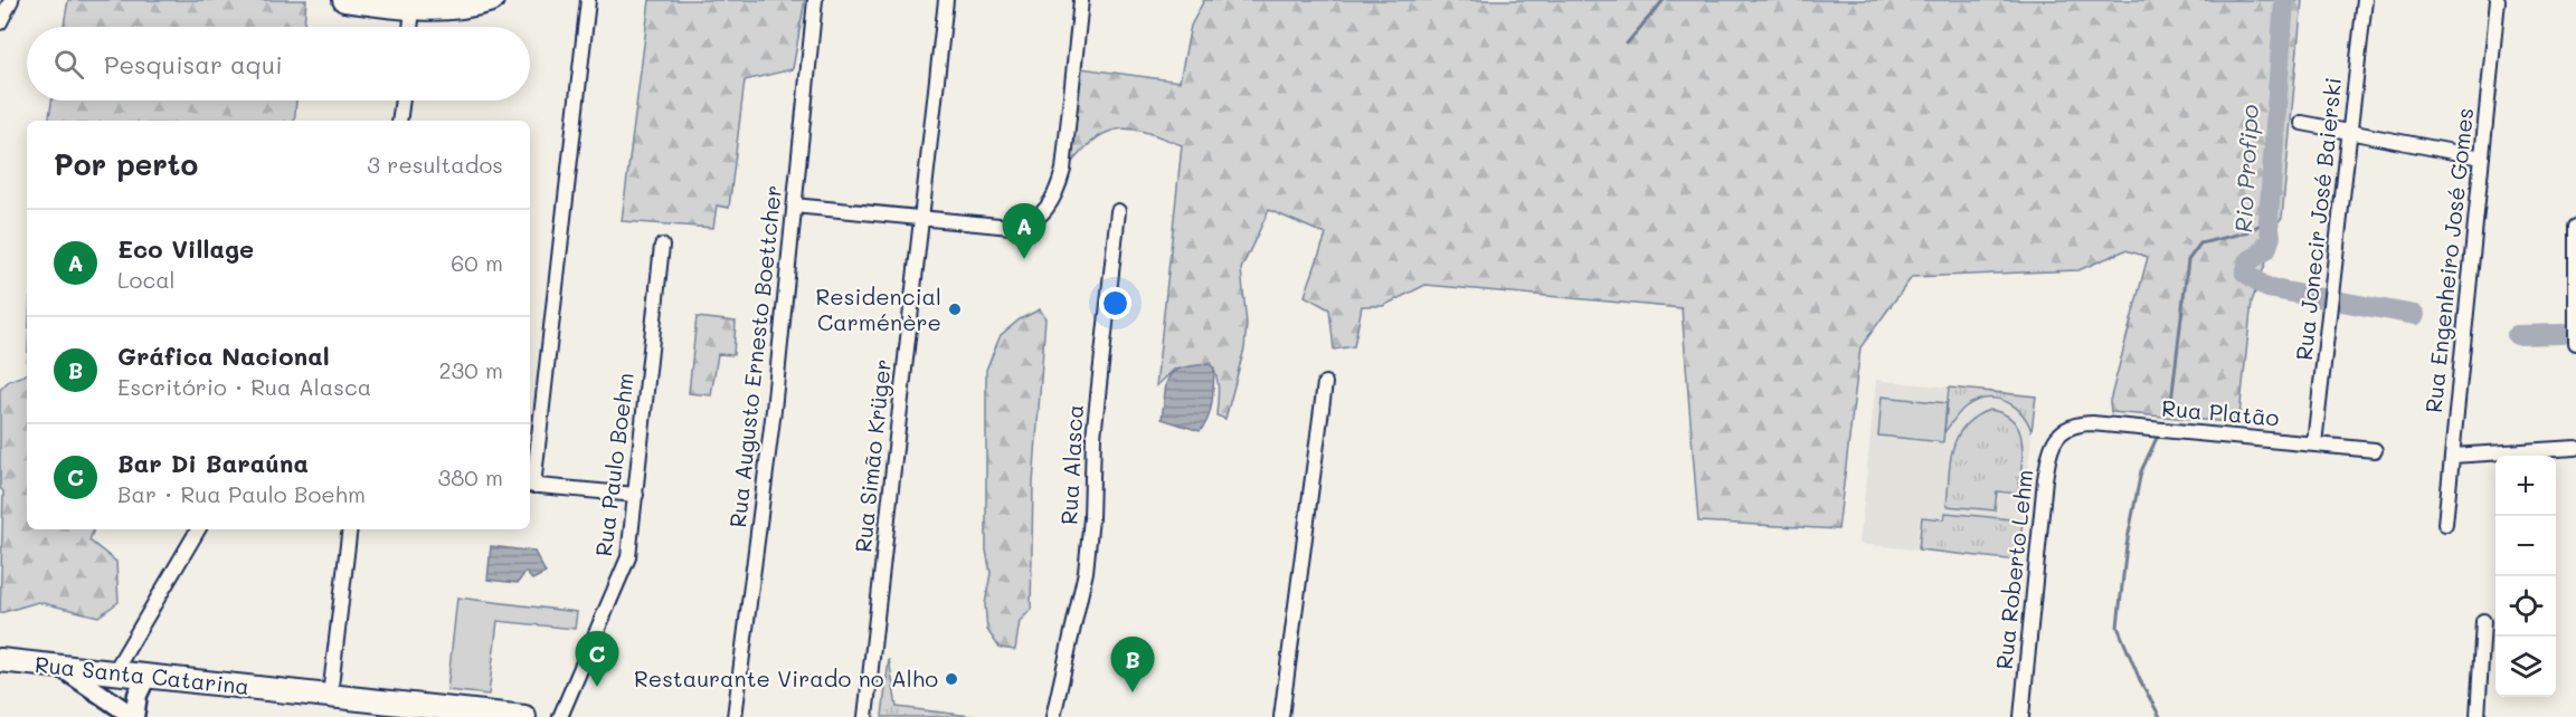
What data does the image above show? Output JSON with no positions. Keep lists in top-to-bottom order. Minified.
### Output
{"streets":{"main road":["Rua Santa Catarina"],"street":["Rua Jonecir José Baierski","Rua Engenheiro José Gomes","Rua Augusto Ernesto Boettcher","Rua Platão","Rua Simão Krüger","Rua Paulo Boehm","Rua Alasca","Rua Roberto Lehm"]},"crossings":[["Rua Jonecir José Baierski","Rua Platão"],["Rua Platão","Rua Roberto Lehm"]],"water":["Rio Profipo"],"places":["Residencial Carménère","Restaurante Virado no Alho"],"page":{"search":"Pesquisar aqui","heading":["Por perto","3 resultados"],"pins":["A","C","B"],"list":[{"mark":"A","name":"Eco Village","note":"Local","value":"60 m"},{"mark":"B","name":"Gráfica Nacional","note":"Escritório · Rua Alasca","value":"230 m"},{"mark":"C","name":"Bar Di Baraúna","note":"Bar · Rua Paulo Boehm","value":"380 m"}],"map_buttons":["+","−"]}}
